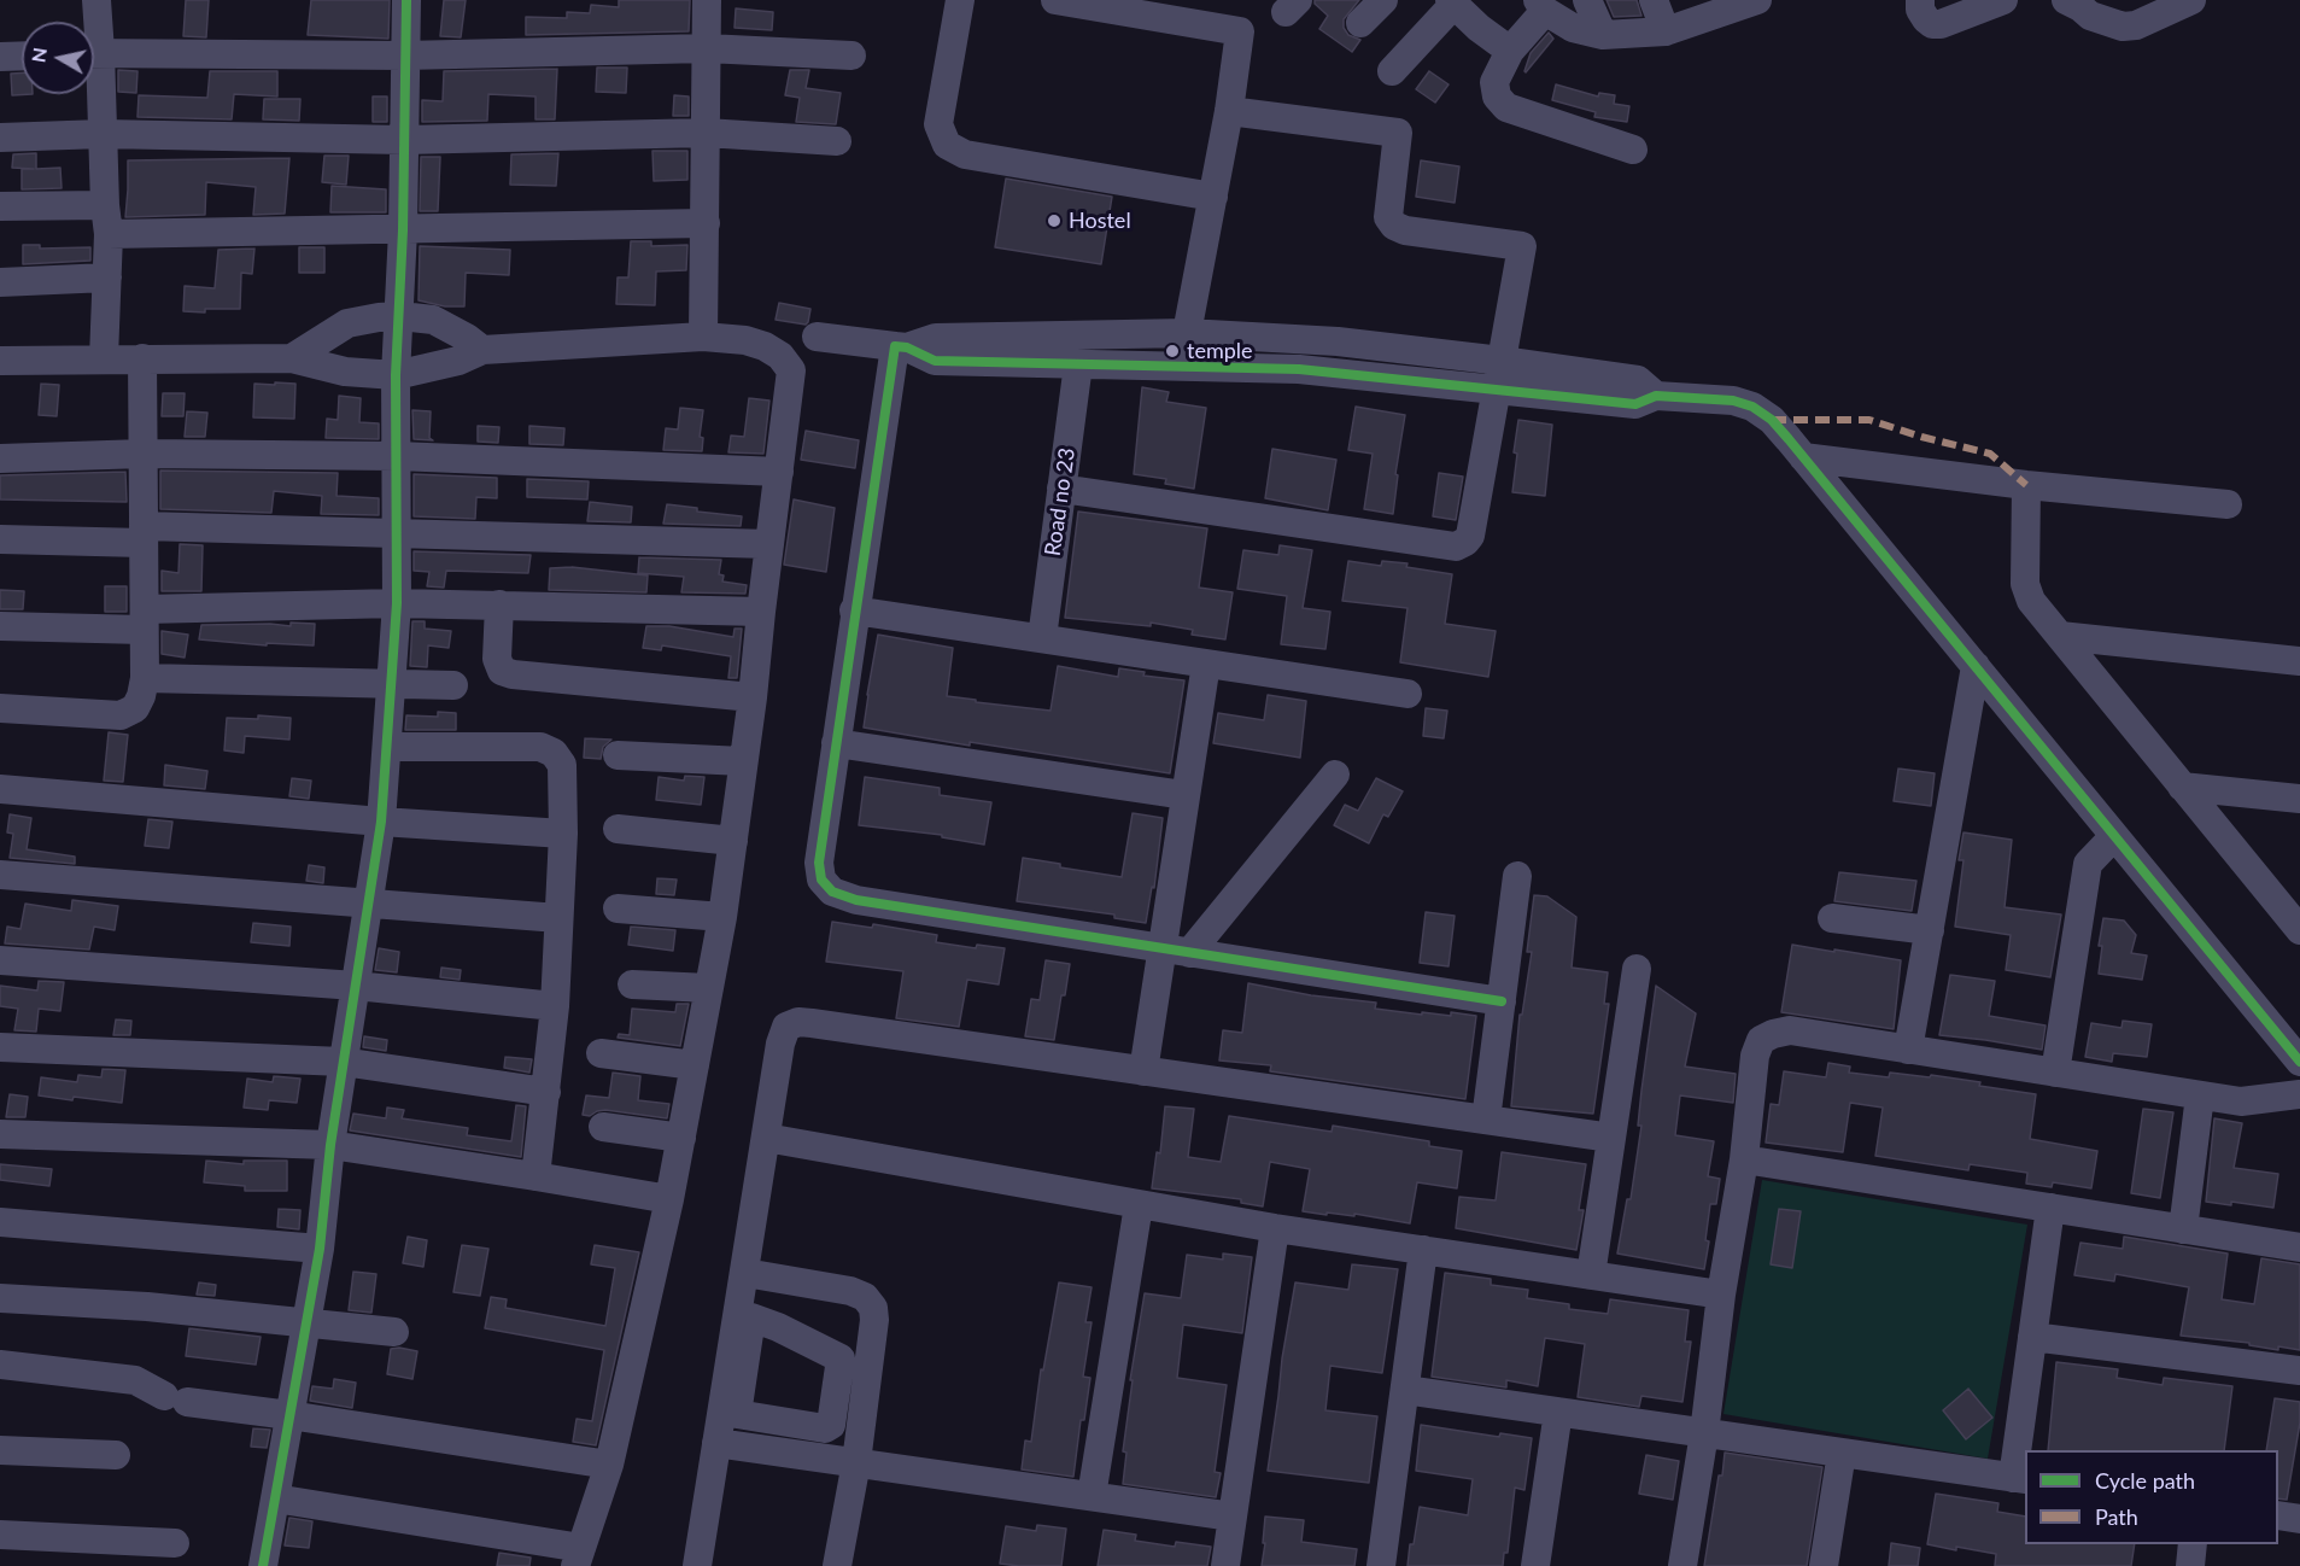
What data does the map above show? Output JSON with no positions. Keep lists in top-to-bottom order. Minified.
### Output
{"streets":{"street":["Road no 23"]},"places":["Hostel","temple"],"legend":["Cycle path","Path"],"north":"left"}
